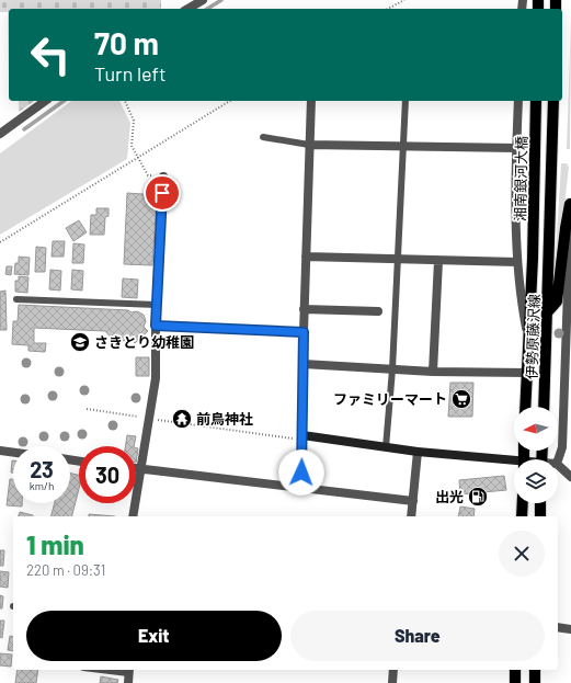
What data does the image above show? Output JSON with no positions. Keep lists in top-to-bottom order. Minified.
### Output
{"streets":{"main road":["湘南銀河大橋","伊勢原藤沢線"]},"crossings":[["湘南銀河大橋","伊勢原藤沢線"]],"places":{"school or university":["さきとり幼稚園"],"supermarket":["ファミリーマート"],"temple":["前鳥神社"],"fuel station":["出光"]},"north":"left","page":{"turn":["70 m","Turn left"],"speed":"23 km/h","limit":"30","heading":["1 min","220 m · 09:31"],"buttons":["Exit","Share"]}}
